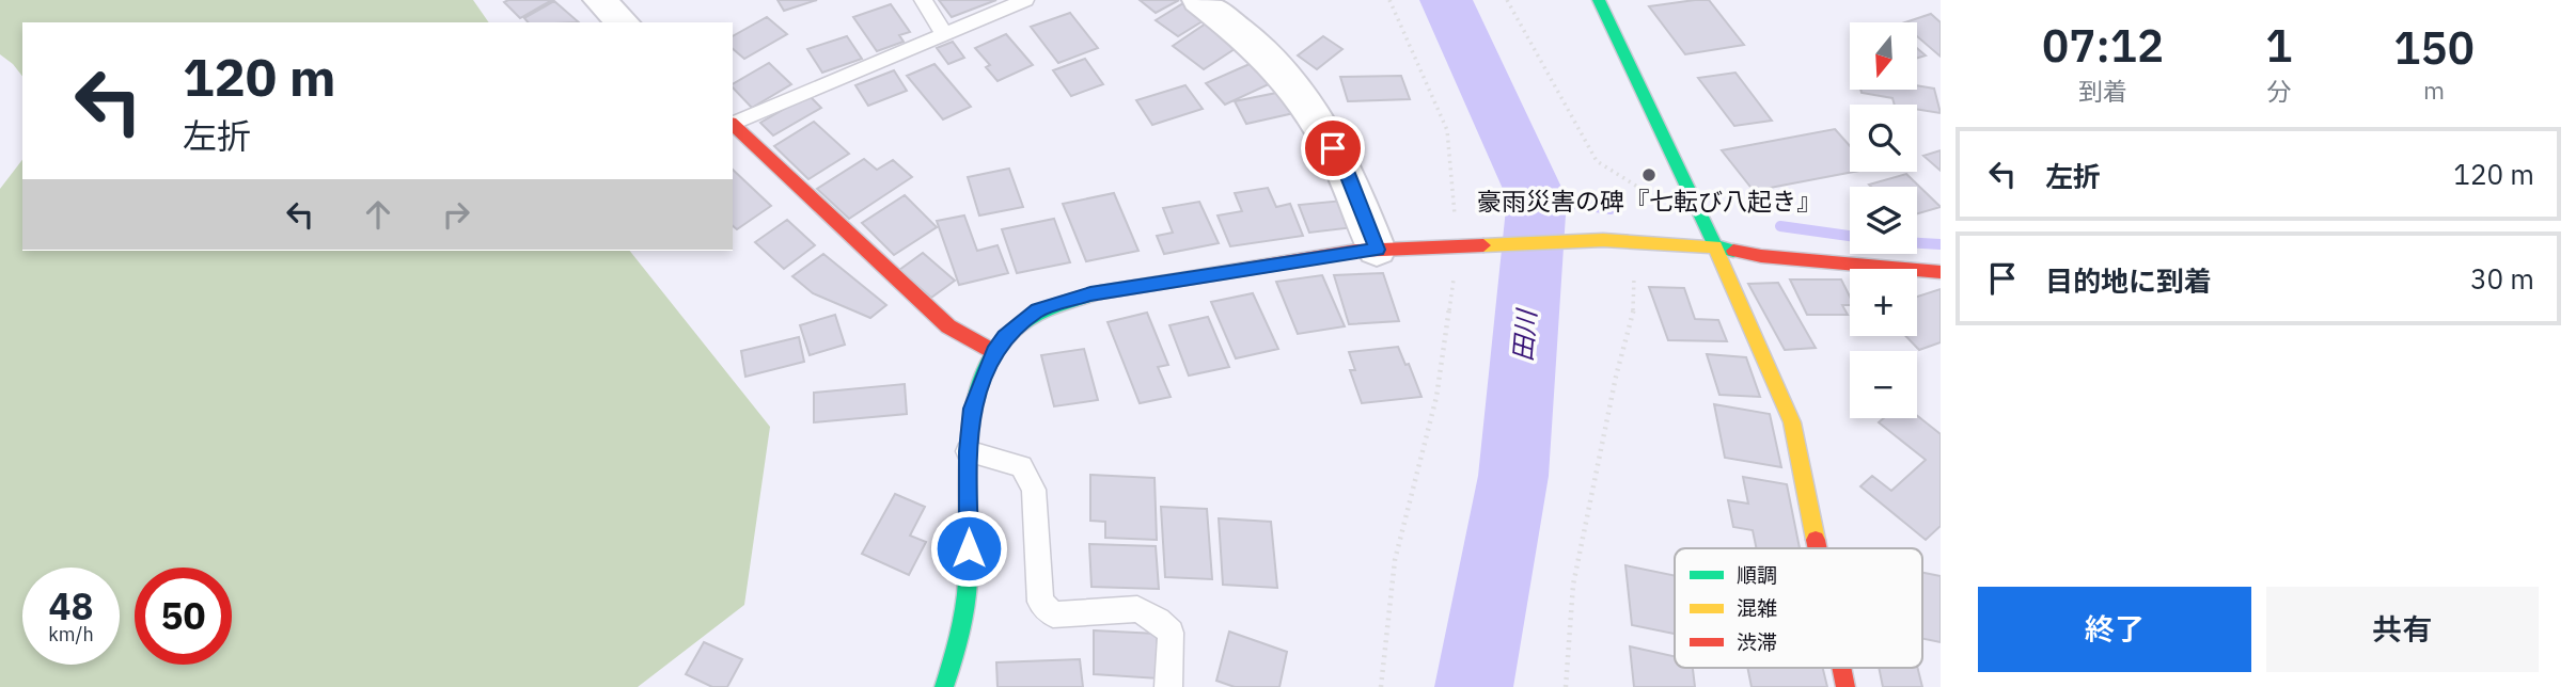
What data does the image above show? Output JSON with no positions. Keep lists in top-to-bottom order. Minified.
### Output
{"water":["田川"],"places":["豪雨災害の碑『七転び八起き』"],"legend":["順調","混雑","渋滞"],"north":"bottom","page":{"eta":["07:12","到着","1","分","150","m"],"map_buttons":["+","−"],"turn":["120 m","左折"],"list":[{"name":"左折","value":"120 m"},{"name":"目的地に到着","value":"30 m"}],"speed":"48 km/h","limit":"50","buttons":["終了","共有"]}}
